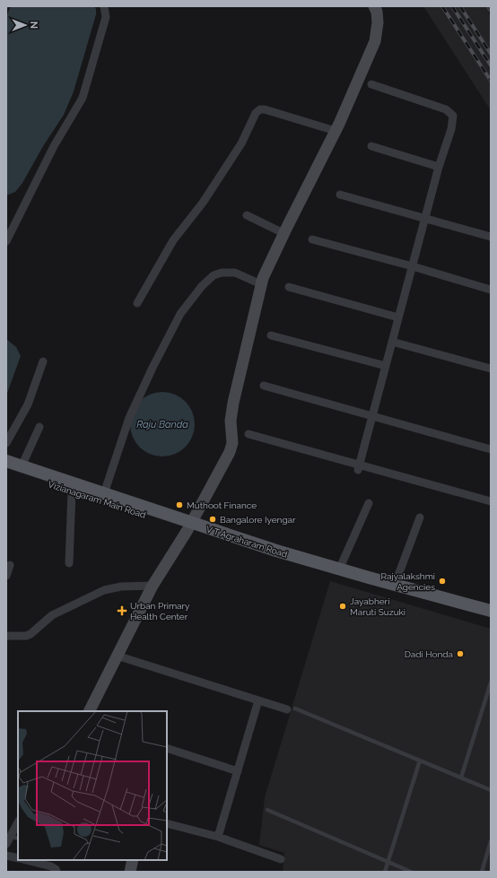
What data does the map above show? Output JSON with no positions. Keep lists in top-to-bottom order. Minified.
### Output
{"streets":{"main road":["Vizianagaram Main Road","V T Agraharam Road"]},"crossings":[["Vizianagaram Main Road","V T Agraharam Road"]],"water":["Raju Banda"],"places":{"other":["Muthoot Finance","Bangalore Iyengar","Rajyalakshmi Agencies","Jayabheri Maruti Suzuki","Dadi Honda"],"health":["Urban Primary Health Center"]},"north":"right"}
